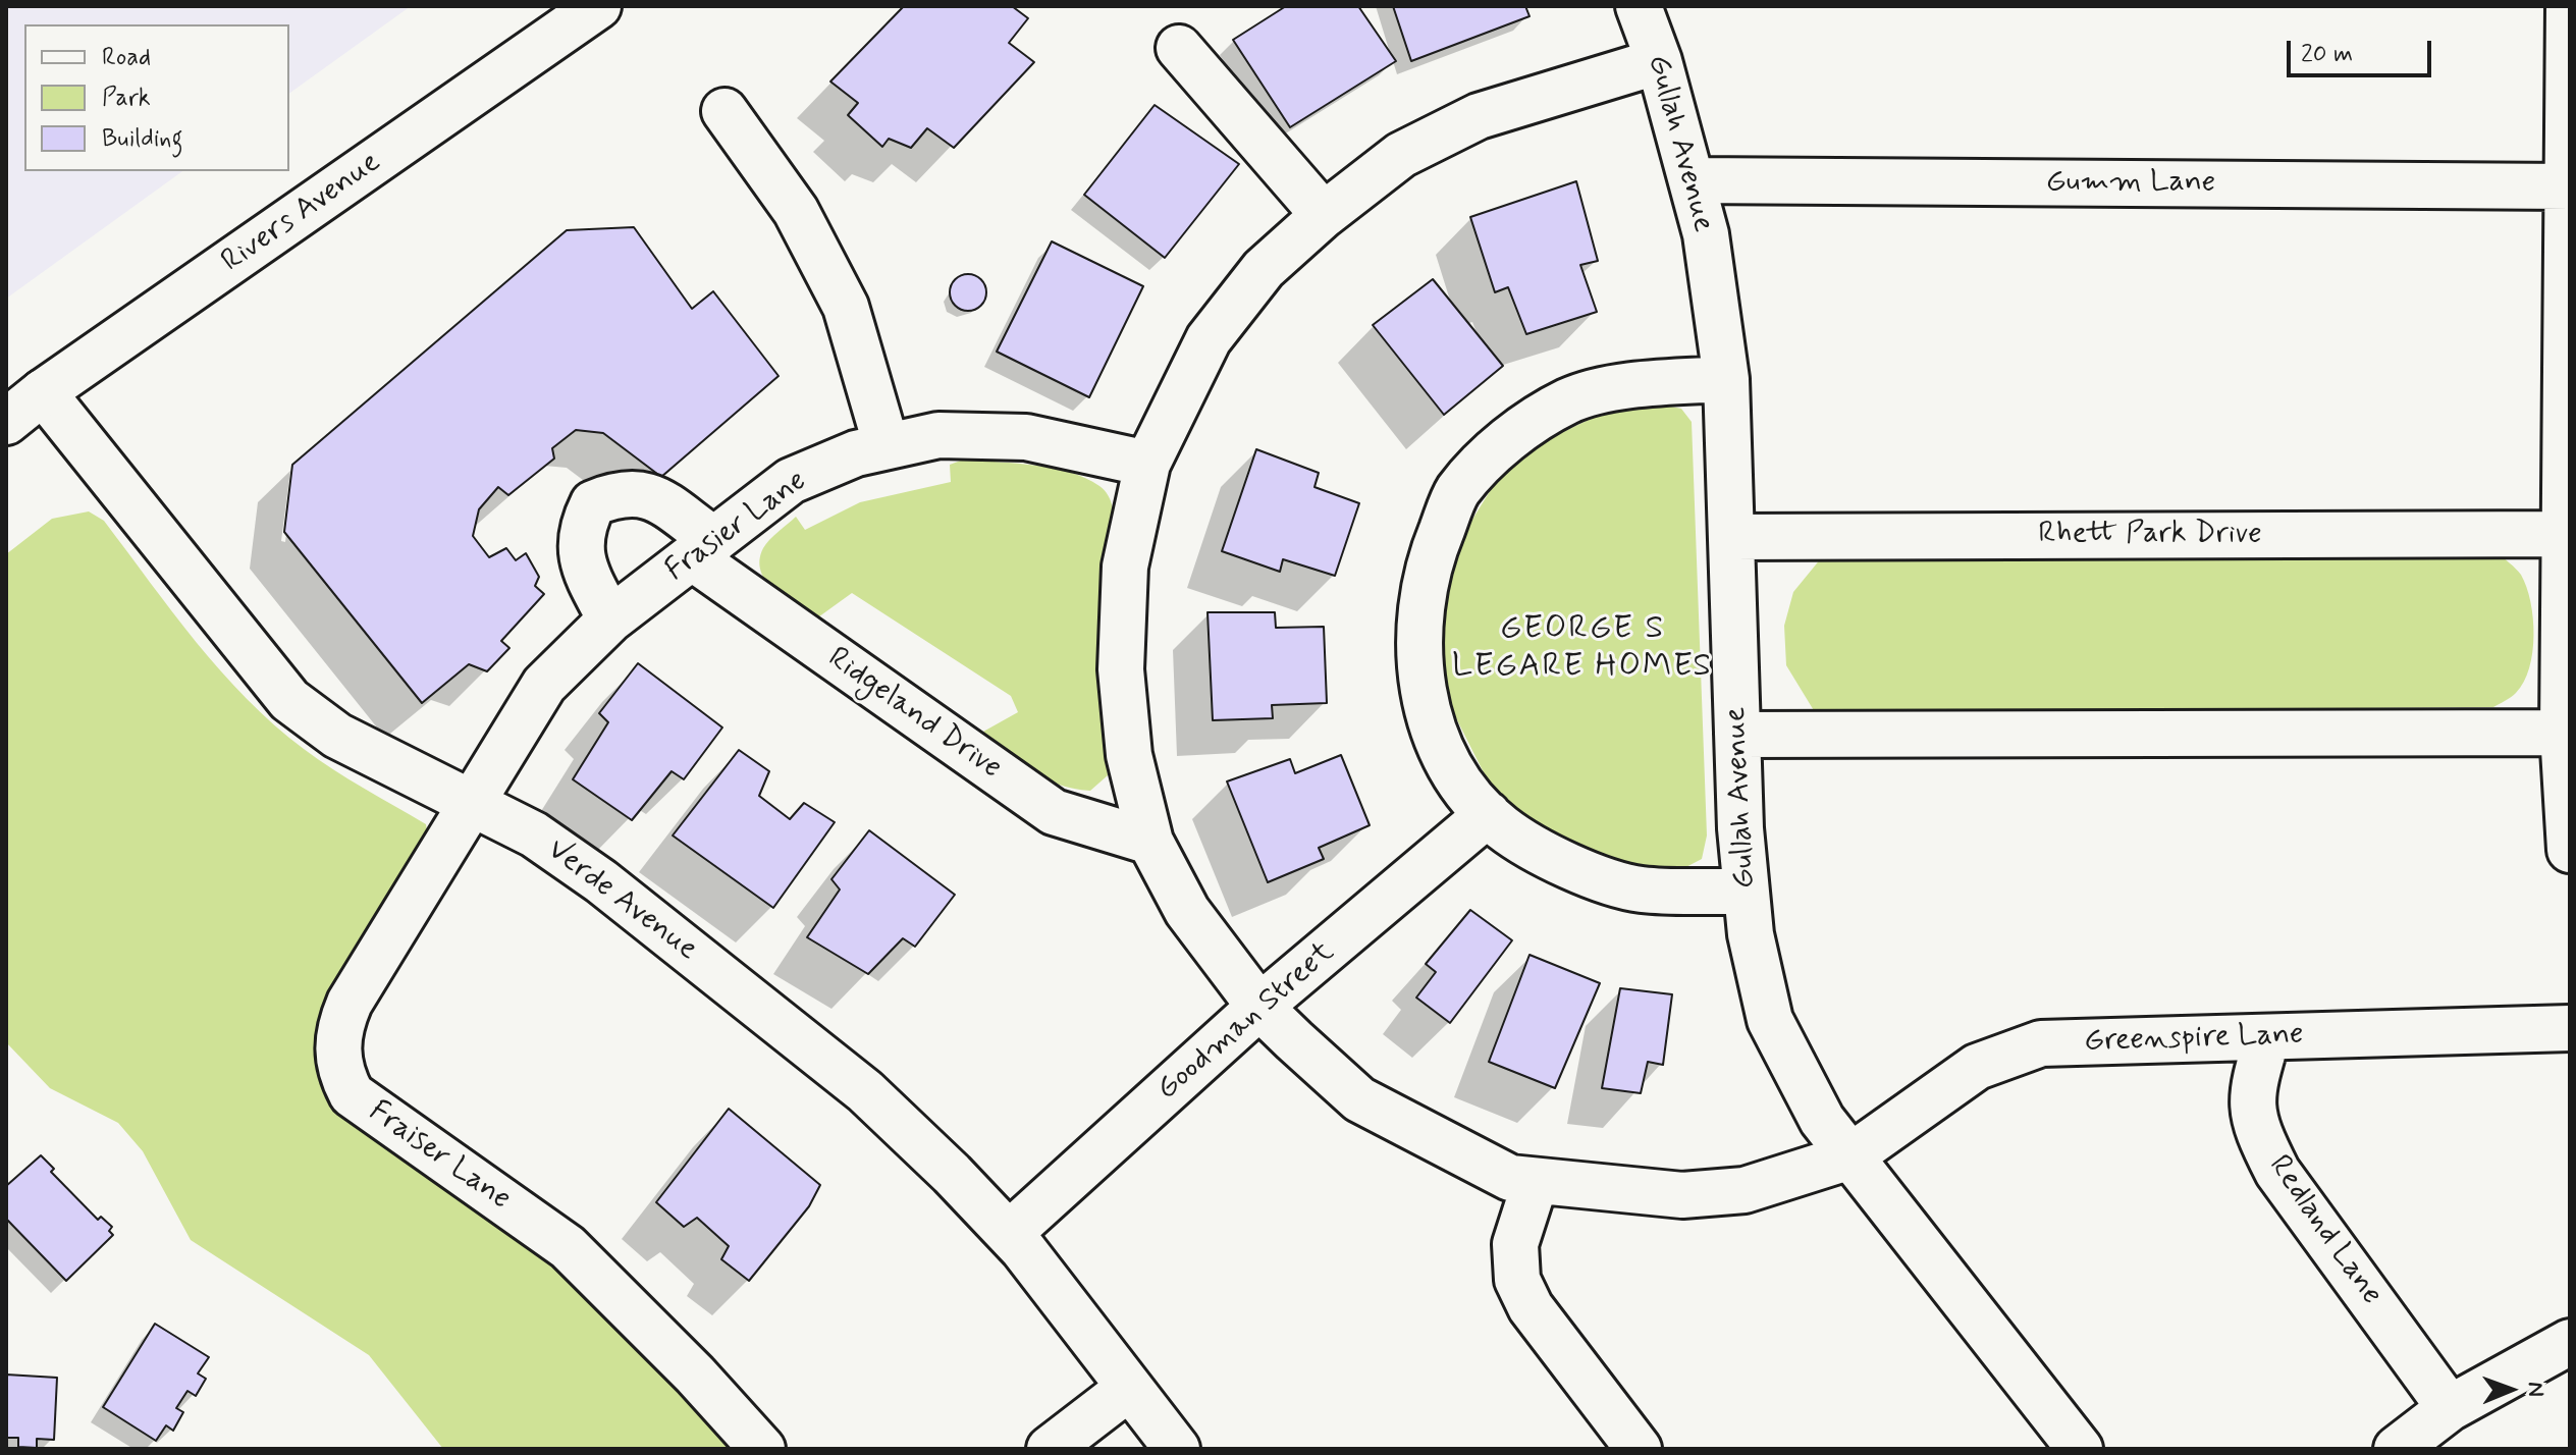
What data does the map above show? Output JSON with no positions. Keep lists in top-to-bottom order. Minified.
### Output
{"streets":{"street":["Gullah Avenue","Gumm Lane","Rivers Avenue","Frasier Lane","Rhett Park Drive","Ridgeland Drive","Verde Avenue","Goodman Street","Greenspire Lane","Fraiser Lane","Redland Lane"]},"crossings":[["Gullah Avenue","Gumm Lane"],["Gullah Avenue","Rhett Park Drive"],["Gullah Avenue","Greenspire Lane"],["Rivers Avenue","Verde Avenue"],["Frasier Lane","Ridgeland Drive"],["Frasier Lane","Verde Avenue"],["Frasier Lane","Greenspire Lane"],["Frasier Lane","Fraiser Lane"],["Ridgeland Drive","Greenspire Lane"],["Verde Avenue","Goodman Street"],["Verde Avenue","Fraiser Lane"],["Goodman Street","Greenspire Lane"],["Greenspire Lane","Redland Lane"]],"districts":["GEORGE S LEGARE HOMES"],"legend":["Road","Park","Building"],"scale_bar":"20 m","north":"right"}
